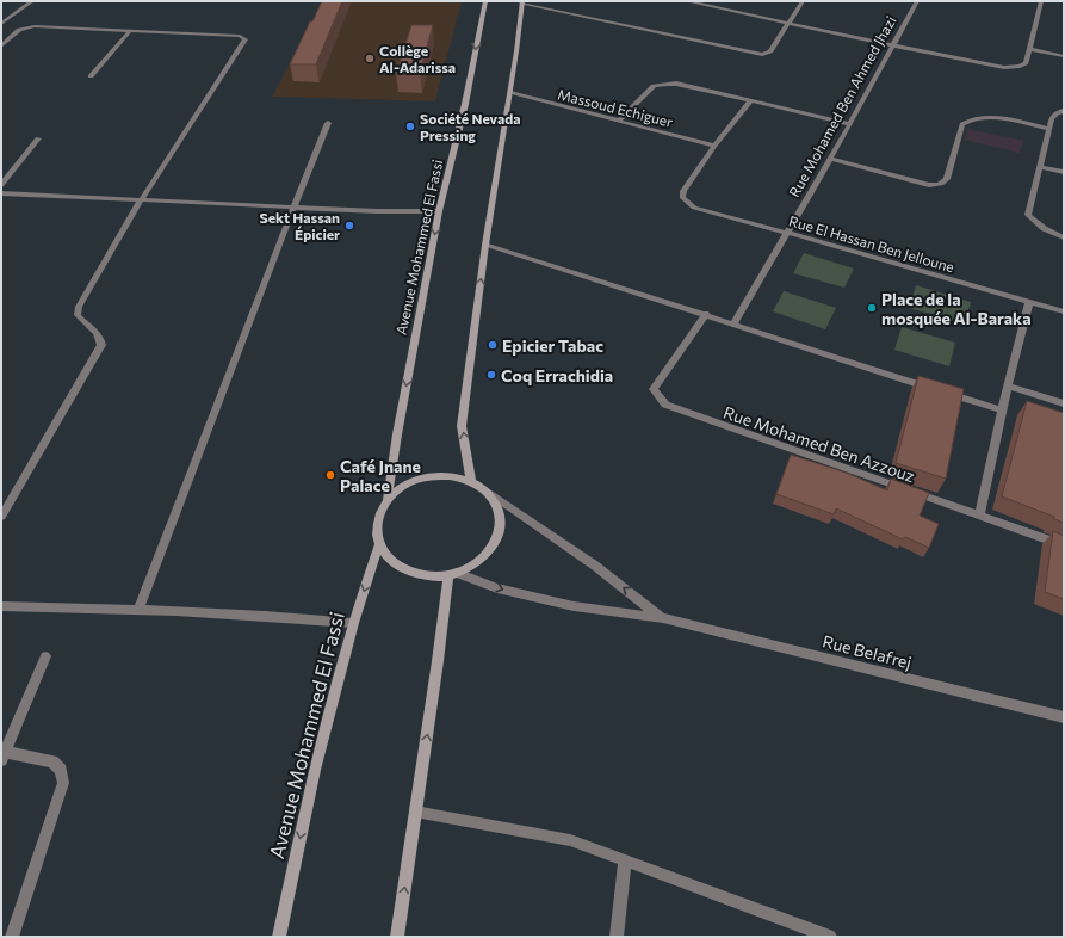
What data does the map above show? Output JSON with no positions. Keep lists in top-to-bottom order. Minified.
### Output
{"streets":{"main road":["Avenue Mohammed El Fassi"],"street":["Rue Mohamed Ben Ahmed Jhazi","Massoud Echiguer","Rue El Hassan Ben Jelloune","Rue Mohamed Ben Azzouz","Rue Belafrej"]},"crossings":[["Rue Mohamed Ben Ahmed Jhazi","Rue El Hassan Ben Jelloune"],["Massoud Echiguer","Rue El Hassan Ben Jelloune"],["Avenue Mohammed El Fassi","Rue Belafrej"]],"places":["Collège Al-Adarissa","Société Nevada Pressing","Sekt Hassan Épicier","Place de la mosquée Al-Baraka","Epicier Tabac","Coq Errachidia","Café Jnane Palace"]}
